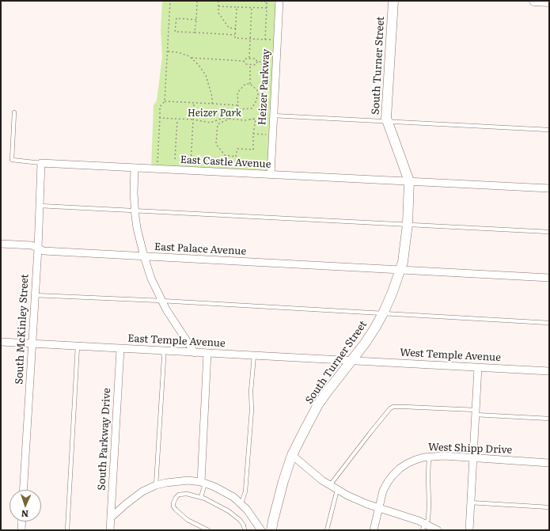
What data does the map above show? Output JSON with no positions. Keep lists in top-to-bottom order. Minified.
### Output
{"streets":{"main road":["South Turner Street"],"street":["Heizer Parkway","East Castle Avenue","East Palace Avenue","South McKinley Street","East Temple Avenue","West Temple Avenue","South Parkway Drive","West Shipp Drive"]},"crossings":[["South Turner Street","East Castle Avenue"],["South Turner Street","East Palace Avenue"],["South Turner Street","East Temple Avenue"],["South Turner Street","West Temple Avenue"],["Heizer Parkway","East Castle Avenue"],["East Castle Avenue","South McKinley Street"],["East Palace Avenue","South McKinley Street"],["South McKinley Street","East Temple Avenue"],["East Temple Avenue","West Temple Avenue"],["East Temple Avenue","South Parkway Drive"]],"parks":["Heizer Park"],"north":"bottom"}
